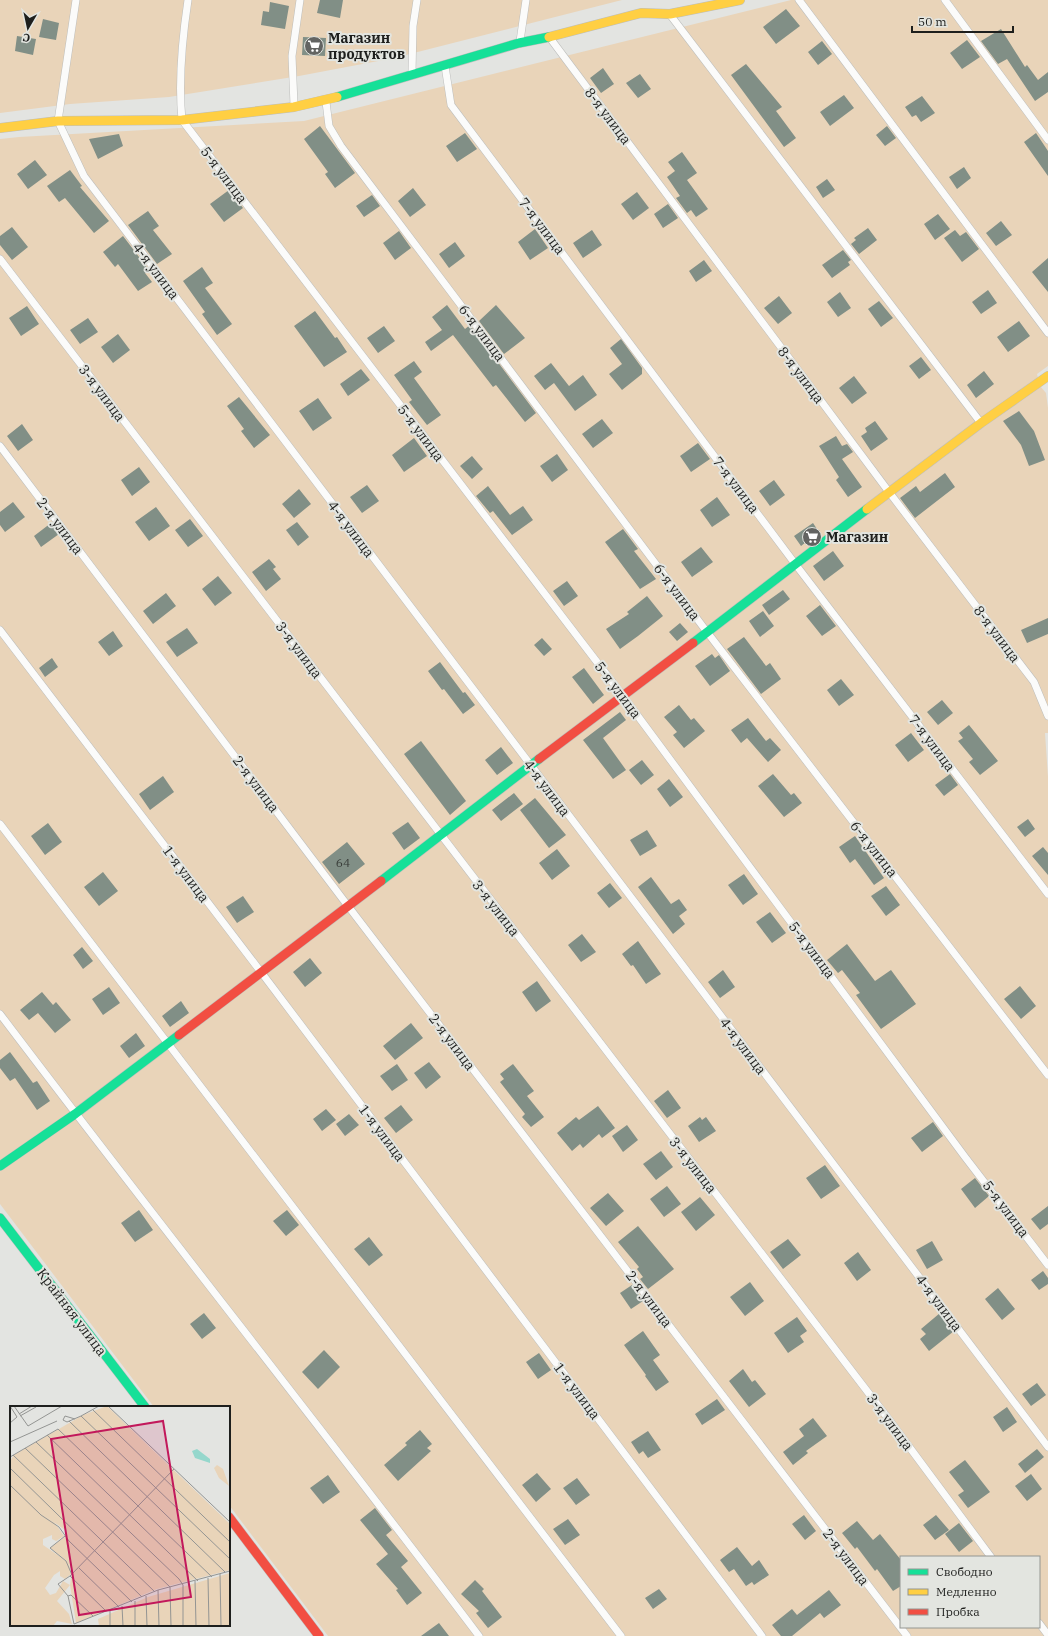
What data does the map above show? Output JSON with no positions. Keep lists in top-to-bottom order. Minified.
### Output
{"streets":{"street":["Крайняя улица"],"lane":["8-я улица","5-я улица","7-я улица","4-я улица","6-я улица","3-я улица","2-я улица","1-я улица"]},"places":{"supermarket":["Магазин продуктов","Магазин"]},"house_numbers":["64"],"legend":["Свободно","Медленно","Пробка"],"scale_bar":"50 m","north":"bottom"}
